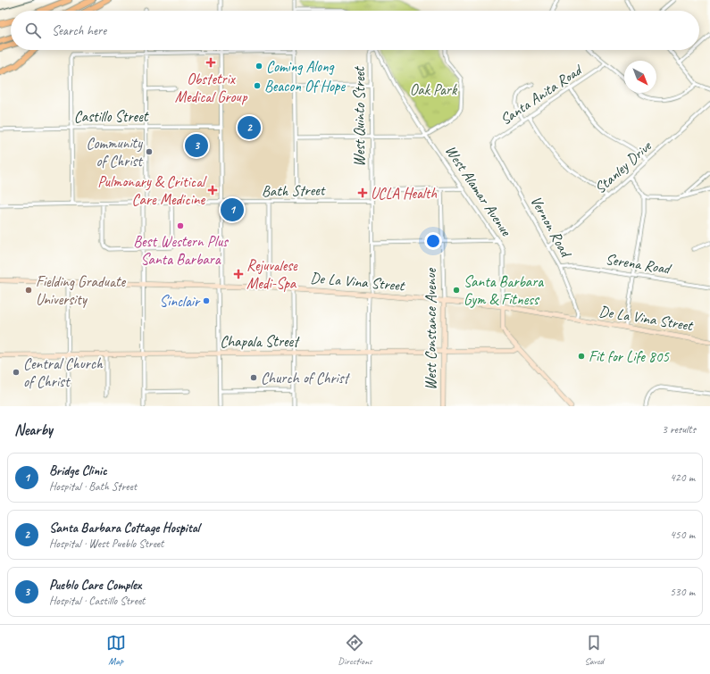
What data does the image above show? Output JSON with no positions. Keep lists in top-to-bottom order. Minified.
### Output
{"streets":{"street":["Santa Anita Road","Castillo Street","West Quinto Street","Stanley Drive","Bath Street","West Alamar Avenue","Vernon Road","Serena Road","De La Vina Street","West Constance Avenue","Chapala Street"]},"crossings":[["Santa Anita Road","Vernon Road"],["West Quinto Street","Bath Street"],["West Quinto Street","De La Vina Street"],["West Quinto Street","Chapala Street"],["Stanley Drive","Vernon Road"],["West Alamar Avenue","De La Vina Street"],["West Alamar Avenue","Chapala Street"],["Vernon Road","Serena Road"],["Vernon Road","De La Vina Street"],["De La Vina Street","West Constance Avenue"],["West Constance Avenue","Chapala Street"]],"parks":["Oak Park"],"places":{"health":["Obstetrix Medical Group","Pulmonary & Critical Care Medicine","UCLA Health","Rejuvalese Medi-Spa"],"other":["Coming Along","Beacon Of Hope","Community of Christ","Best Western Plus Santa Barbara","Fielding Graduate University","Santa Barbara Gym & Fitness","Sinclair","Fit for Life 805","Central Church of Christ","Church of Christ"]},"north":"bottom right","page":{"search":"Search here","pins":["2","3","1"],"heading":["Nearby","3 results"],"list":[{"mark":"1","name":"Bridge Clinic","note":"Hospital · Bath Street","value":"420 m"},{"mark":"2","name":"Santa Barbara Cottage Hospital","note":"Hospital · West Pueblo Street","value":"450 m"},{"mark":"3","name":"Pueblo Care Complex","note":"Hospital · Castillo Street","value":"530 m"}],"nav":["Map","Directions","Saved"]}}
